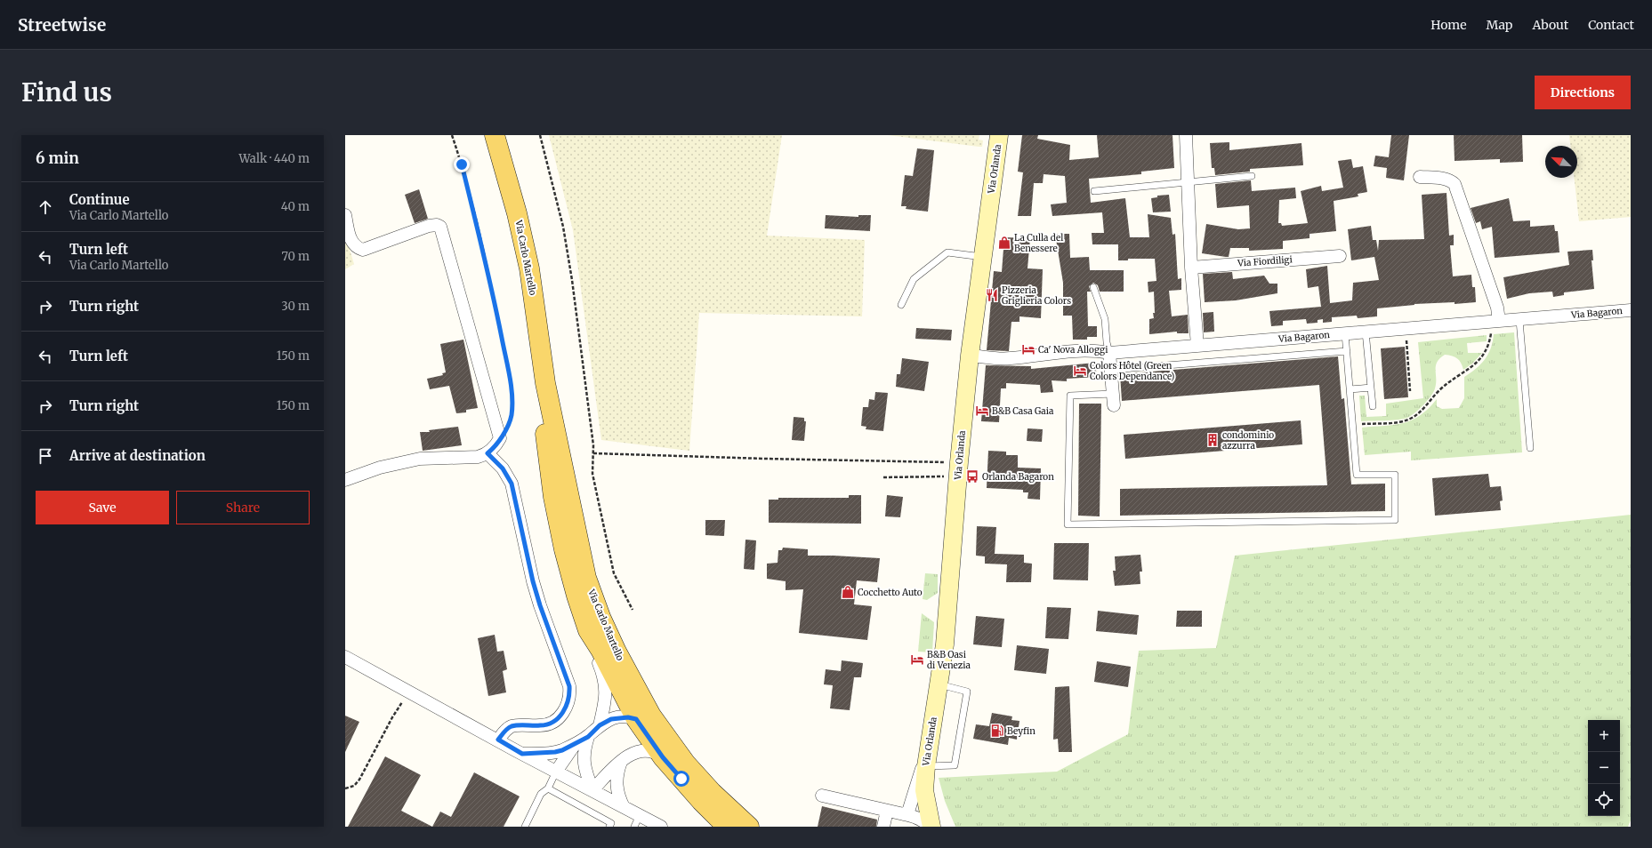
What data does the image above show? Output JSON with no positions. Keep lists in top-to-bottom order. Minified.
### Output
{"streets":{"main road":["Via Orlanda","Via Carlo Martello"],"street":["Via Fiordiligi","Via Bagaron"]},"crossings":[["Via Orlanda","Via Bagaron"]],"places":{"shop":["La Culla del Benessere","Cocchetto Auto"],"restaurant":["Pizzeria Griglieria Colors"],"hotel":["Ca' Nova Alloggi","Colors Hôtel (Green Colors Dependance)","B&B Casa Gaia","B&B Oasi di Venezia"],"building":["condominio azzurra"],"bus stop":["Orlanda Bagaron"],"fuel station":["Beyfin"]},"north":"top left","page":{"header":"Streetwise","nav":["Home","Map","About","Contact"],"buttons":["Directions",["Save","Share"]],"title":"Find us","heading":["6 min","Walk · 440 m"],"list":[["Continue","Via Carlo Martello","40 m"],["Turn left","Via Carlo Martello","70 m"],["Turn right","30 m"],["Turn left","150 m"],["Turn right","150 m"],"Arrive at destination"],"map_buttons":["+","−"]}}
